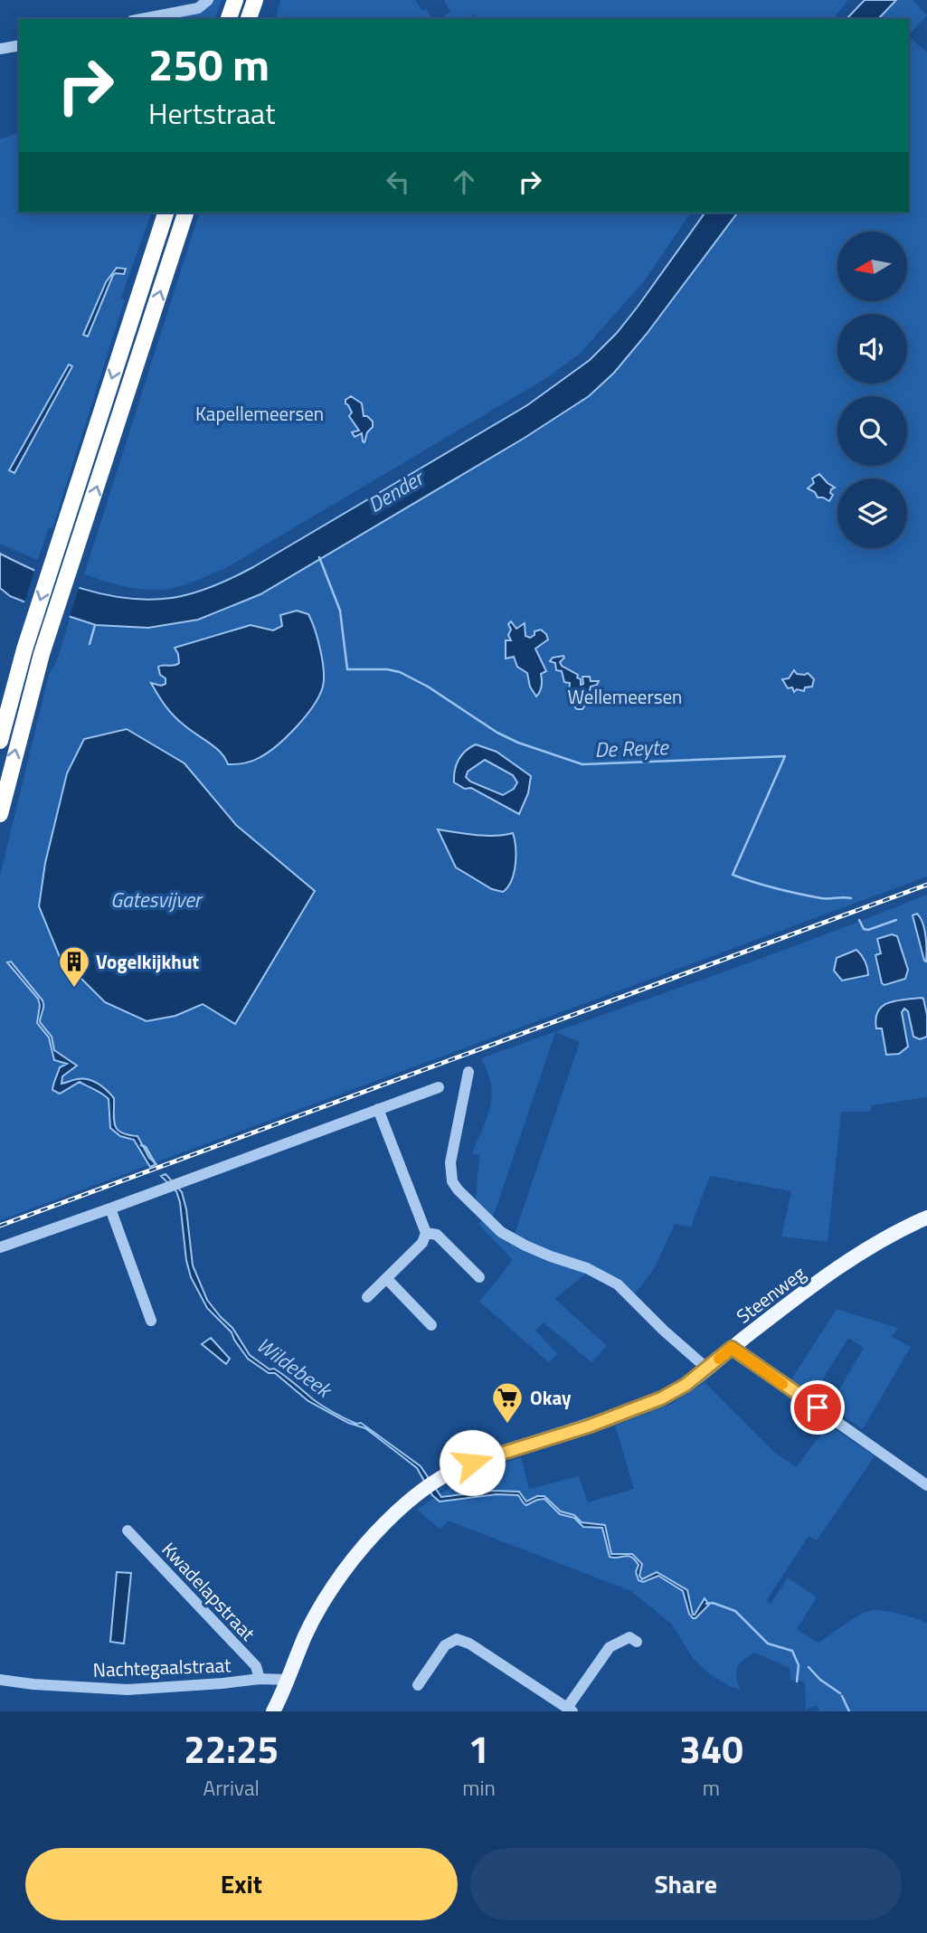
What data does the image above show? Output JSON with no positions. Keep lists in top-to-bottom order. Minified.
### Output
{"streets":{"main road":["Steenweg"],"street":["Kwadelapstraat","Nachtegaalstraat"]},"crossings":[["Steenweg","Nachtegaalstraat"],["Kwadelapstraat","Nachtegaalstraat"]],"water":["Dender","De Reyte","Gatesvijver","Wildebeek"],"parks":["Kapellemeersen","Wellemeersen"],"places":{"building":["Vogelkijkhut"],"supermarket":["Okay"]},"north":"left","page":{"turn":["250 m","Hertstraat"],"eta":["22:25","Arrival","1","min","340","m"],"buttons":["Exit","Share"]}}
